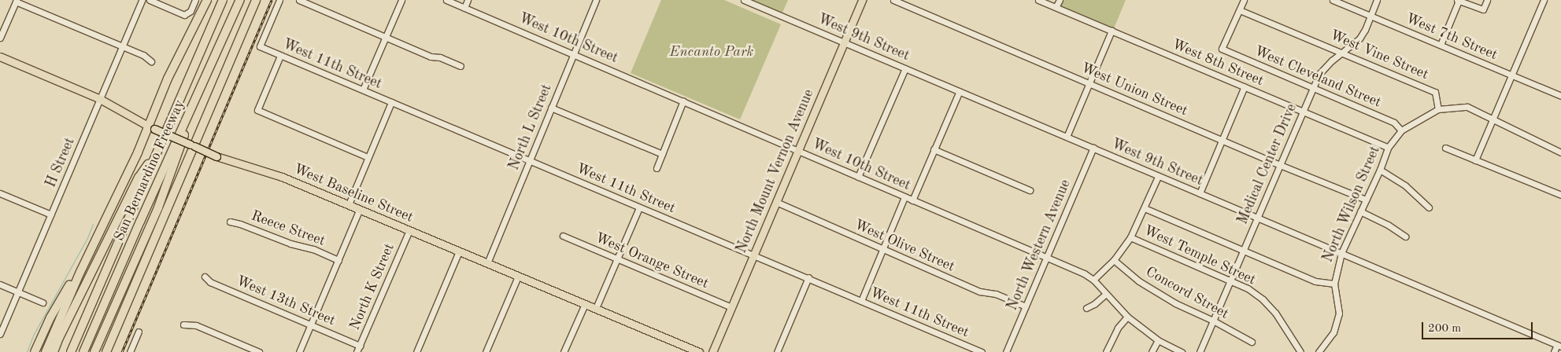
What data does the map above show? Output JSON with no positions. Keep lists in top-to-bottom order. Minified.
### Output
{"streets":{"highway":["San Bernardino Freeway"],"main road":["North Mount Vernon Avenue","West Baseline Street"],"street":["West 7th Street","West 9th Street","West 10th Street","West Vine Street","West 8th Street","West 11th Street","West Cleveland Street","West Union Street","North L Street","H Street","Medical Center Drive","North Wilson Street","Reece Street","North Western Avenue","West Olive Street","West Temple Street","West Orange Street","North K Street","Concord Street","West 13th Street"]},"crossings":[["West 7th Street","Medical Center Drive"],["West 9th Street","Medical Center Drive"],["West 9th Street","North Mount Vernon Avenue"],["West 9th Street","North Wilson Street"],["West 9th Street","North Western Avenue"],["West 10th Street","North L Street"],["West 10th Street","North Mount Vernon Avenue"],["West 10th Street","North Western Avenue"],["West Vine Street","West Cleveland Street"],["West Vine Street","Medical Center Drive"],["West Vine Street","North Wilson Street"],["West 8th Street","Medical Center Drive"],["West 8th Street","North Wilson Street"],["West 11th Street","North L Street"],["West 11th Street","North Mount Vernon Avenue"],["West Cleveland Street","Medical Center Drive"],["West Cleveland Street","North Wilson Street"],["West Union Street","Medical Center Drive"],["West Union Street","North Wilson Street"],["North L Street","West Baseline Street"],["H Street","West Baseline Street"],["Medical Center Drive","West Temple Street"],["Medical Center Drive","Concord Street"],["North Mount Vernon Avenue","West Olive Street"],["North Mount Vernon Avenue","West Orange Street"],["West Baseline Street","North K Street"],["North Western Avenue","West Olive Street"],["North K Street","West 13th Street"]],"parks":["Encanto Park"],"scale_bar":"200 m"}
